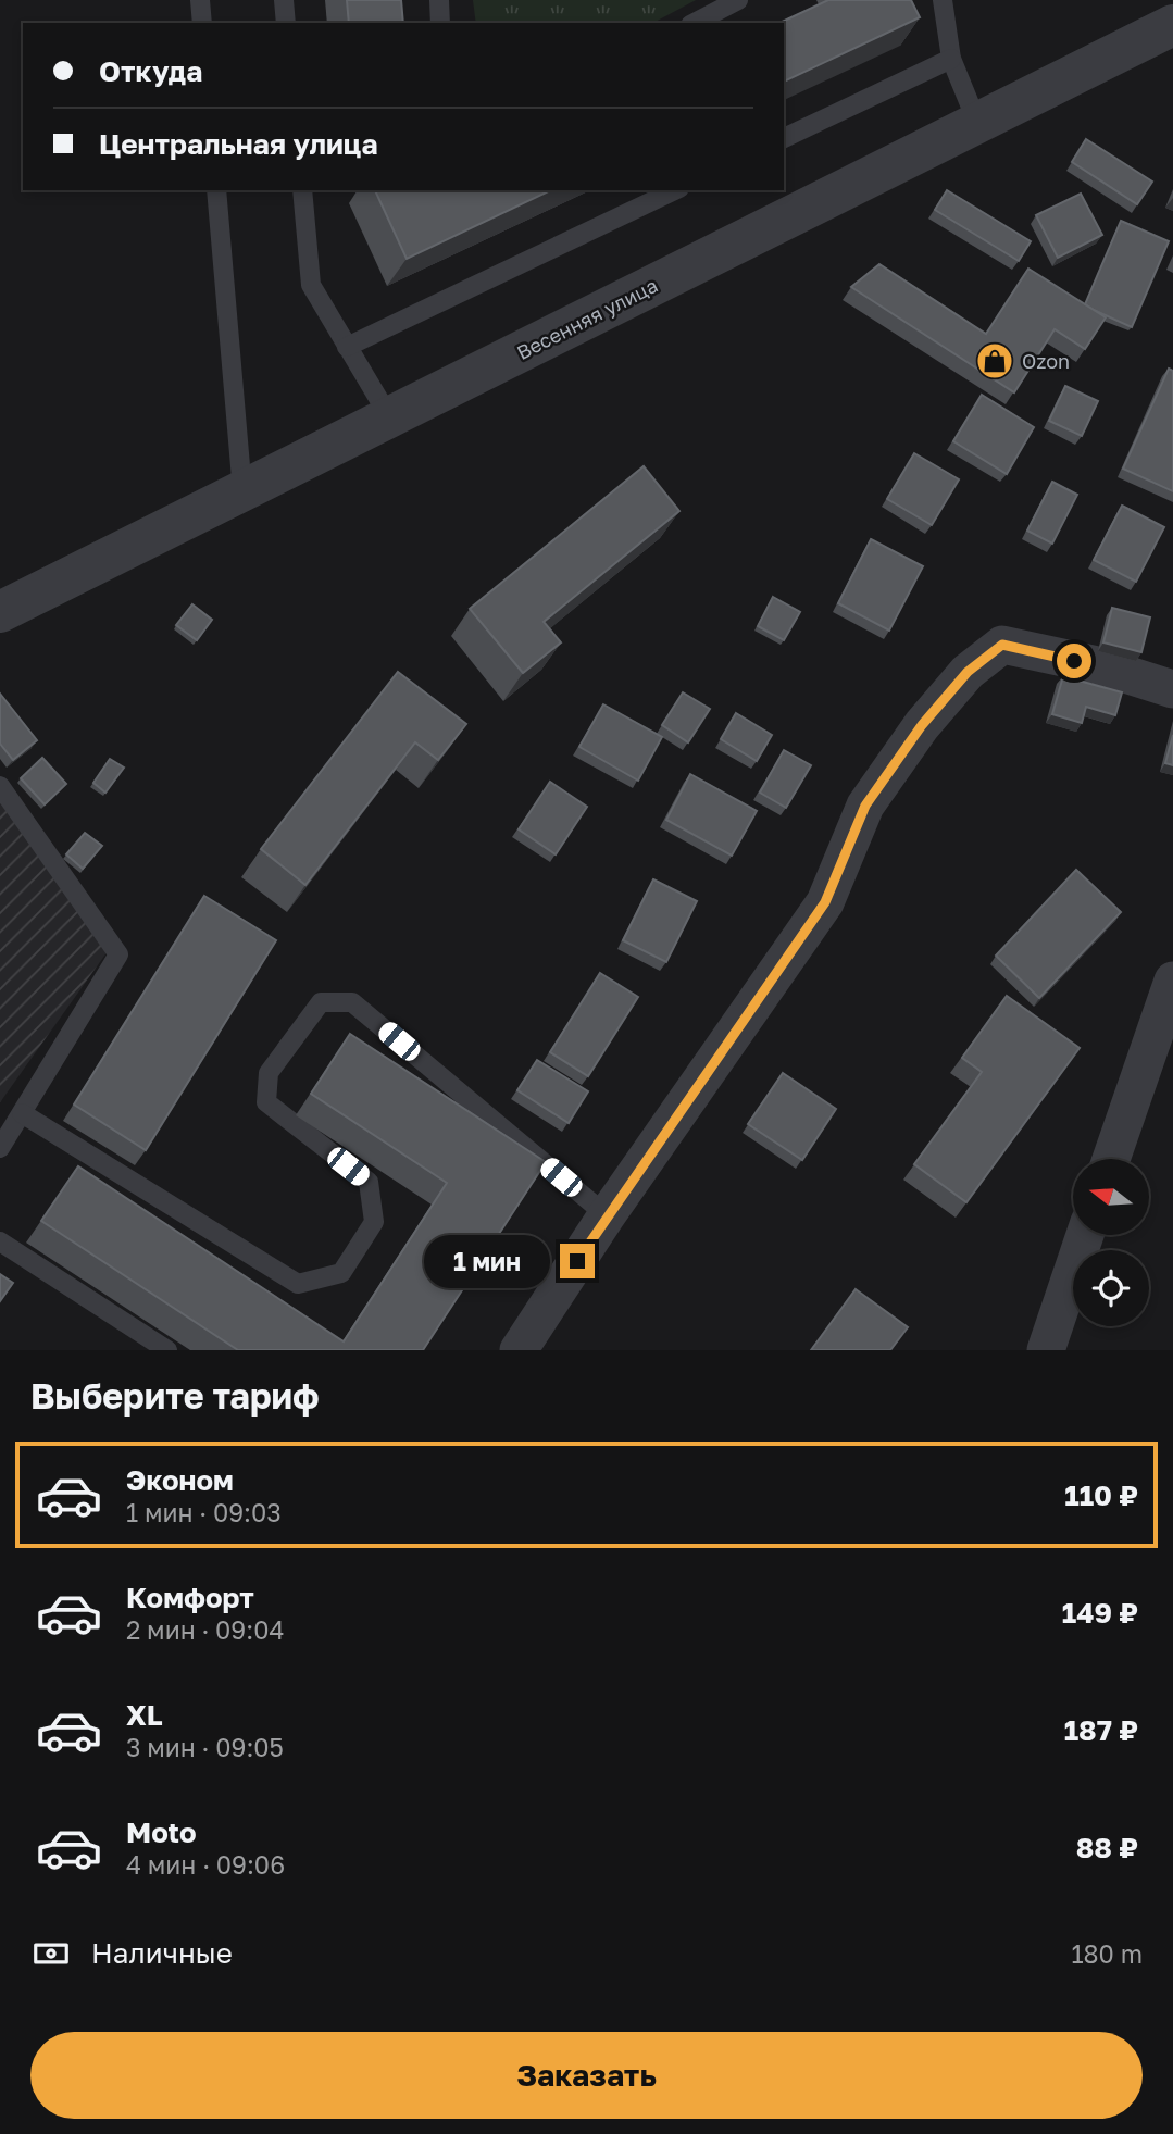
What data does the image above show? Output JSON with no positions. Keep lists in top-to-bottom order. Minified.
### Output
{"streets":{"street":["Весенняя улица"]},"places":{"shop":["Ozon"]},"north":"left","page":{"banner":["Откуда","Центральная улица"],"bubble":"1 мин","heading":"Выберите тариф","list":[{"name":"Эконом","note":"1 мин · 09:03","value":"110 ₽"},{"name":"Комфорт","note":"2 мин · 09:04","value":"149 ₽"},{"name":"XL","note":"3 мин · 09:05","value":"187 ₽"},{"name":"Moto","note":"4 мин · 09:06","value":"88 ₽"}],"pay":["Наличные","180 m"],"buttons":"Заказать"}}
